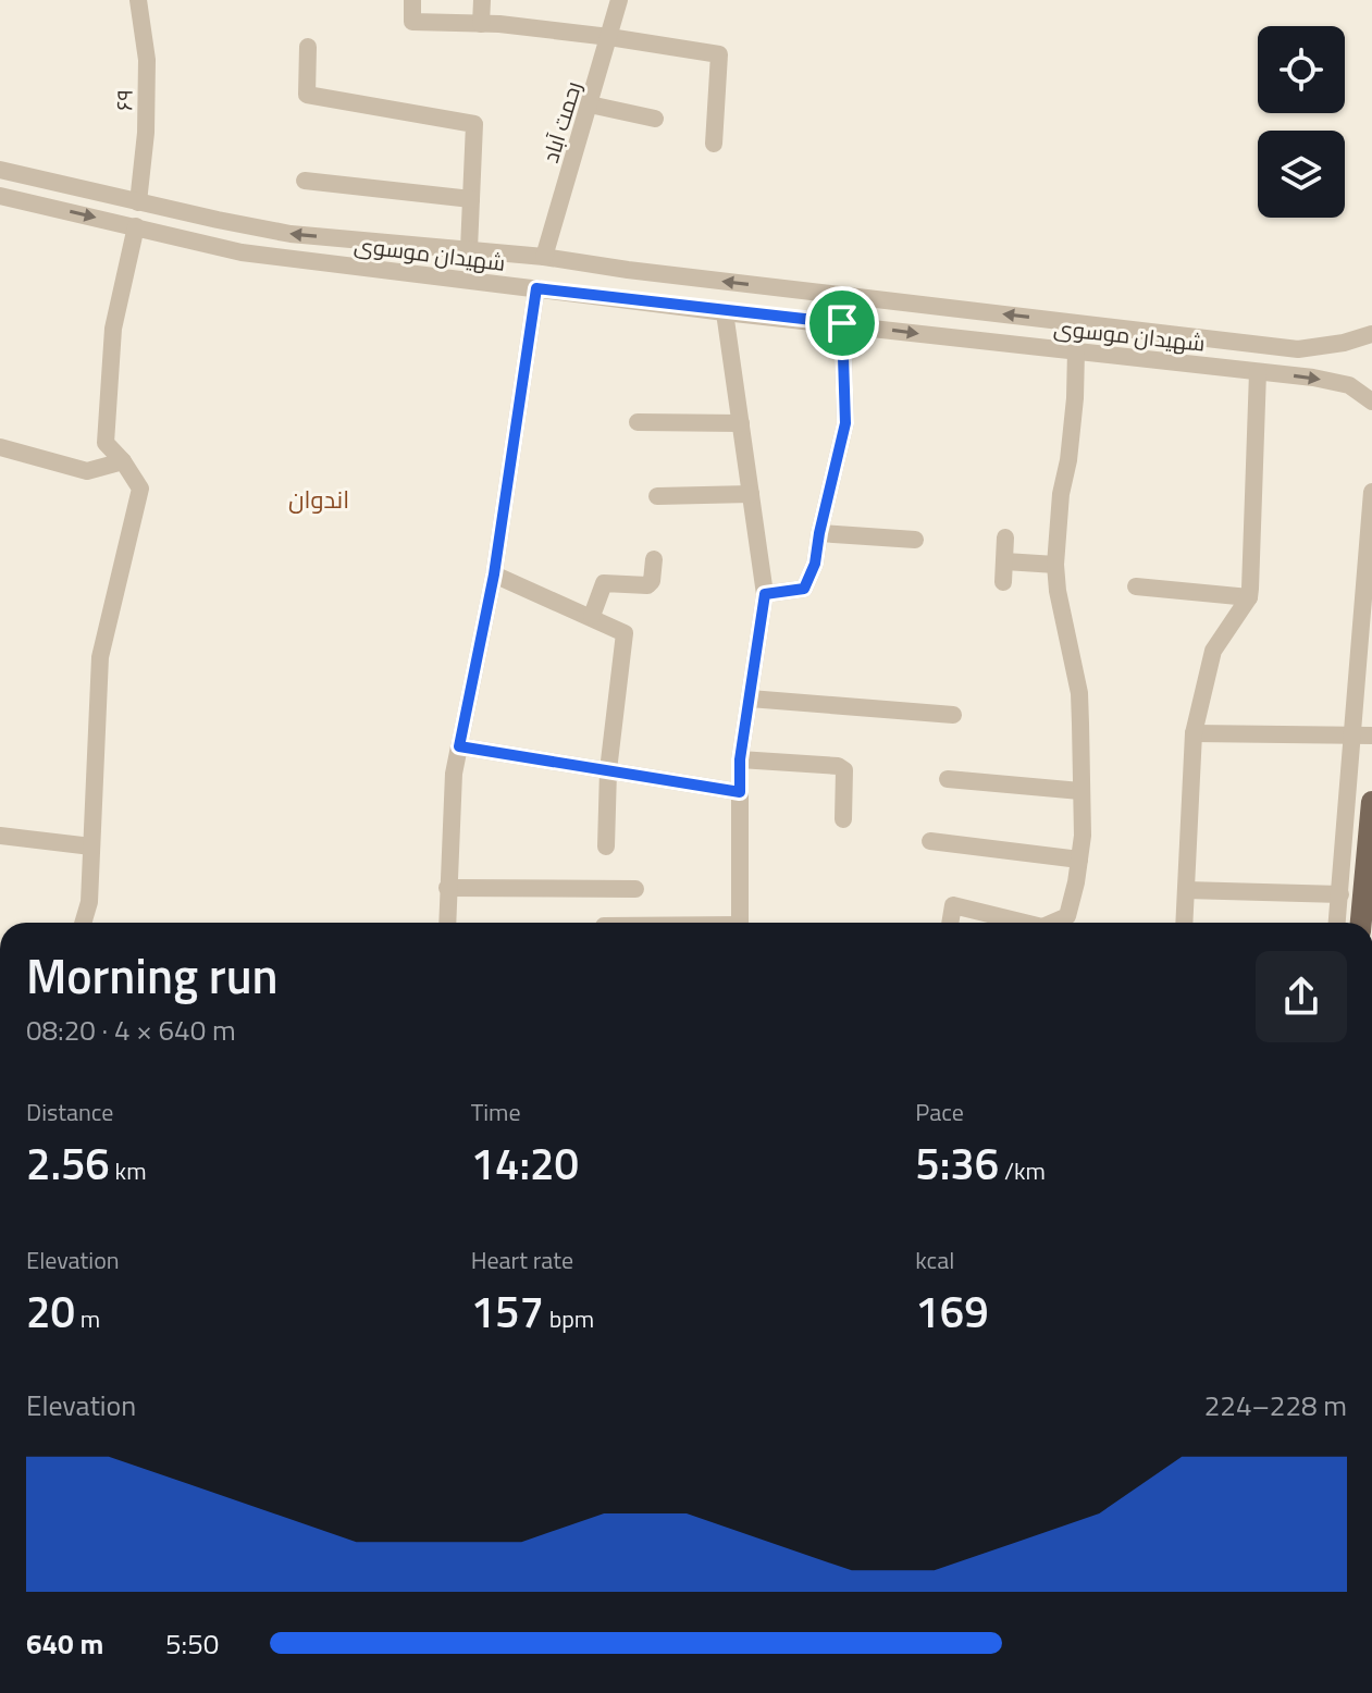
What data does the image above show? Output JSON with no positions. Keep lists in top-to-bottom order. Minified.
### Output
{"streets":{"street":["۶۹","رحمت آباد","شهیدان موسوی"]},"crossings":[["۶۹","شهیدان موسوی"],["رحمت آباد","شهیدان موسوی"]],"districts":["اندوان"],"page":{"heading":["Morning run","08:20 · 4 × 640 m"],"stats":[["Distance","2.56 km"],["Time","14:20"],["Pace","5:36 /km"],["Elevation","20 m"],["Heart rate","157 bpm"],["kcal","169"]],"chart":["Elevation","224–228 m"],"list":[{"name":"640 m","note":"5:50"}]}}
